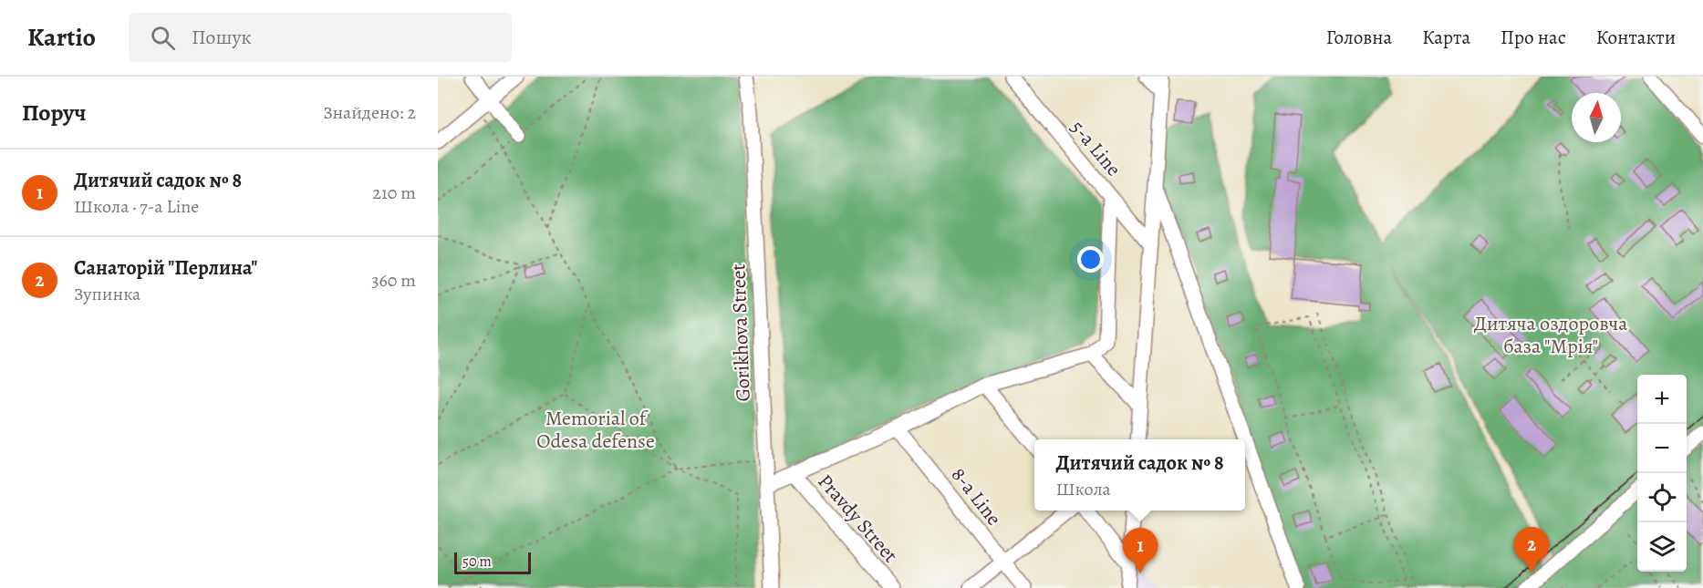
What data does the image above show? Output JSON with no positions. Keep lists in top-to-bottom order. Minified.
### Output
{"streets":{"street":["5-a Line","Gorikhova Street","8-a Line","Pravdy Street"]},"parks":["Дитяча оздоровча база \"Мрія\"","Memorial of Odesa defense"],"scale_bar":"50 m","north":"top","page":{"header":"Kartio","search":"Пошук","nav":["Головна","Карта","Про нас","Контакти"],"heading":["Поруч","Знайдено: 2"],"list":[{"mark":"1","name":"Дитячий садок № 8","note":"Школа · 7-a Line","value":"210 m"},{"mark":"2","name":"Санаторій \"Перлина\"","note":"Зупинка","value":"360 m"}],"map_buttons":["+","−"],"popup":["Дитячий садок № 8","Школа"],"pins":["2","1"],"scale":"50 m"}}
